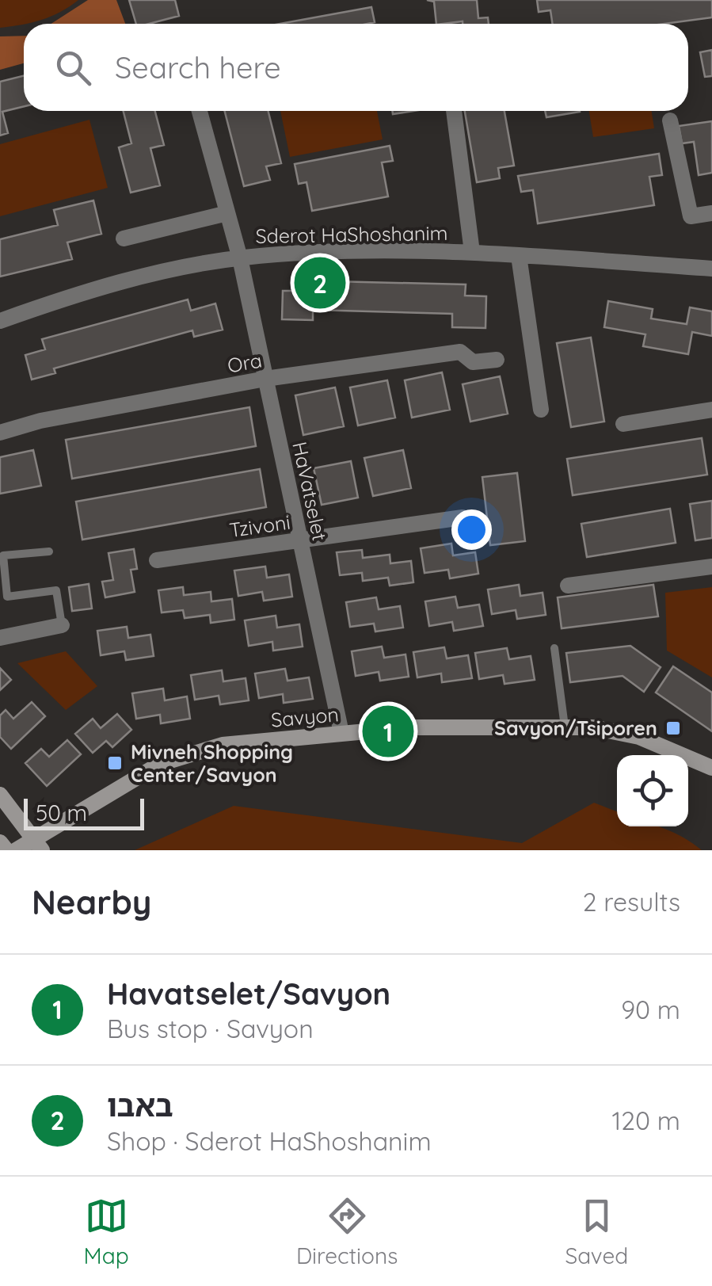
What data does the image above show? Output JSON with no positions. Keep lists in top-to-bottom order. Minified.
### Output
{"streets":{"street":["Sderot HaShoshanim","Ora","HaVatselet","Tzivoni","Savyon"]},"crossings":[["Sderot HaShoshanim","HaVatselet"],["Ora","HaVatselet"],["HaVatselet","Tzivoni"],["HaVatselet","Savyon"]],"places":{"transit":["Savyon/Tsiporen","Mivneh Shopping Center/Savyon"]},"scale_bar":"50 m","page":{"search":"Search here","pins":["2","1"],"scale":"50 m","heading":["Nearby","2 results"],"list":[{"mark":"1","name":"Havatselet/Savyon","note":"Bus stop · Savyon","value":"90 m"},{"mark":"2","name":"באבו","note":"Shop · Sderot HaShoshanim","value":"120 m"}],"nav":["Map","Directions","Saved"]}}
